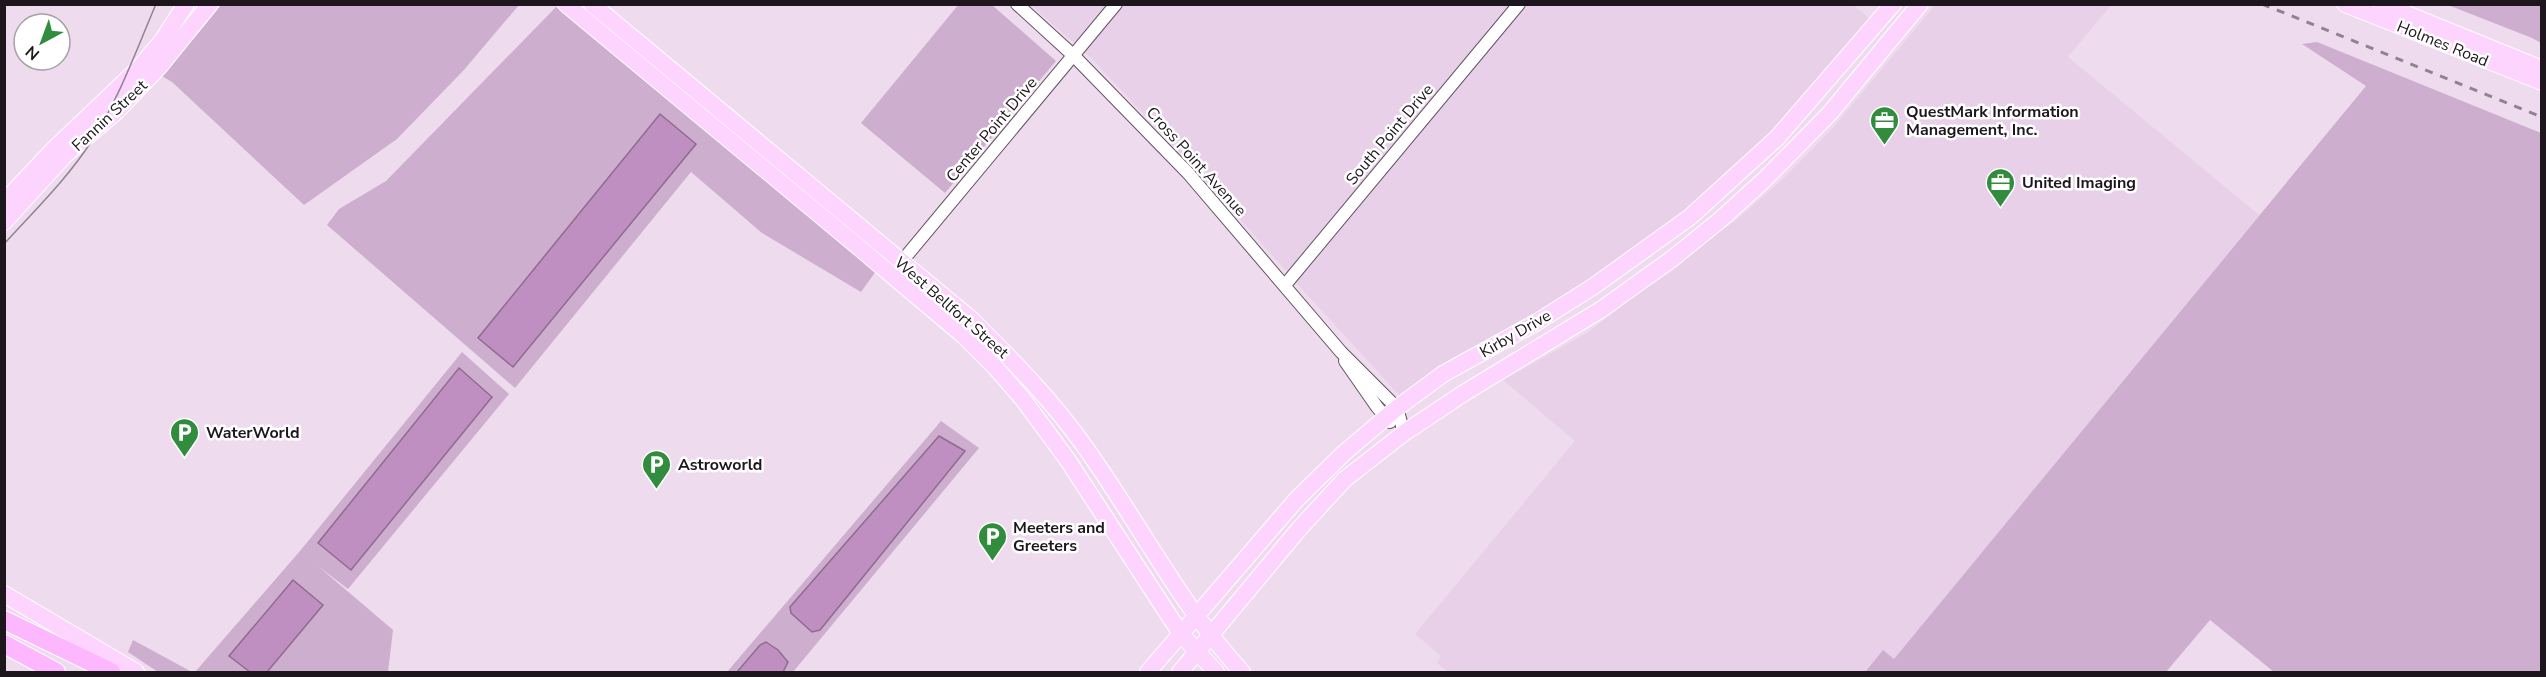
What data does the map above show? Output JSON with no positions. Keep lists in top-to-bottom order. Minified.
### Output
{"streets":{"main road":["Holmes Road","Fannin Street","West Bellfort Street","Kirby Drive"],"street":["Center Point Drive","South Point Drive","Cross Point Avenue"]},"crossings":[["Center Point Drive","Cross Point Avenue"],["Center Point Drive","West Bellfort Street"],["South Point Drive","Cross Point Avenue"],["Cross Point Avenue","Kirby Drive"],["West Bellfort Street","Kirby Drive"]],"places":{"office":["QuestMark Information Management, Inc.","United Imaging"],"parking":["WaterWorld","Astroworld","Meeters and Greeters"]},"north":"bottom left"}
